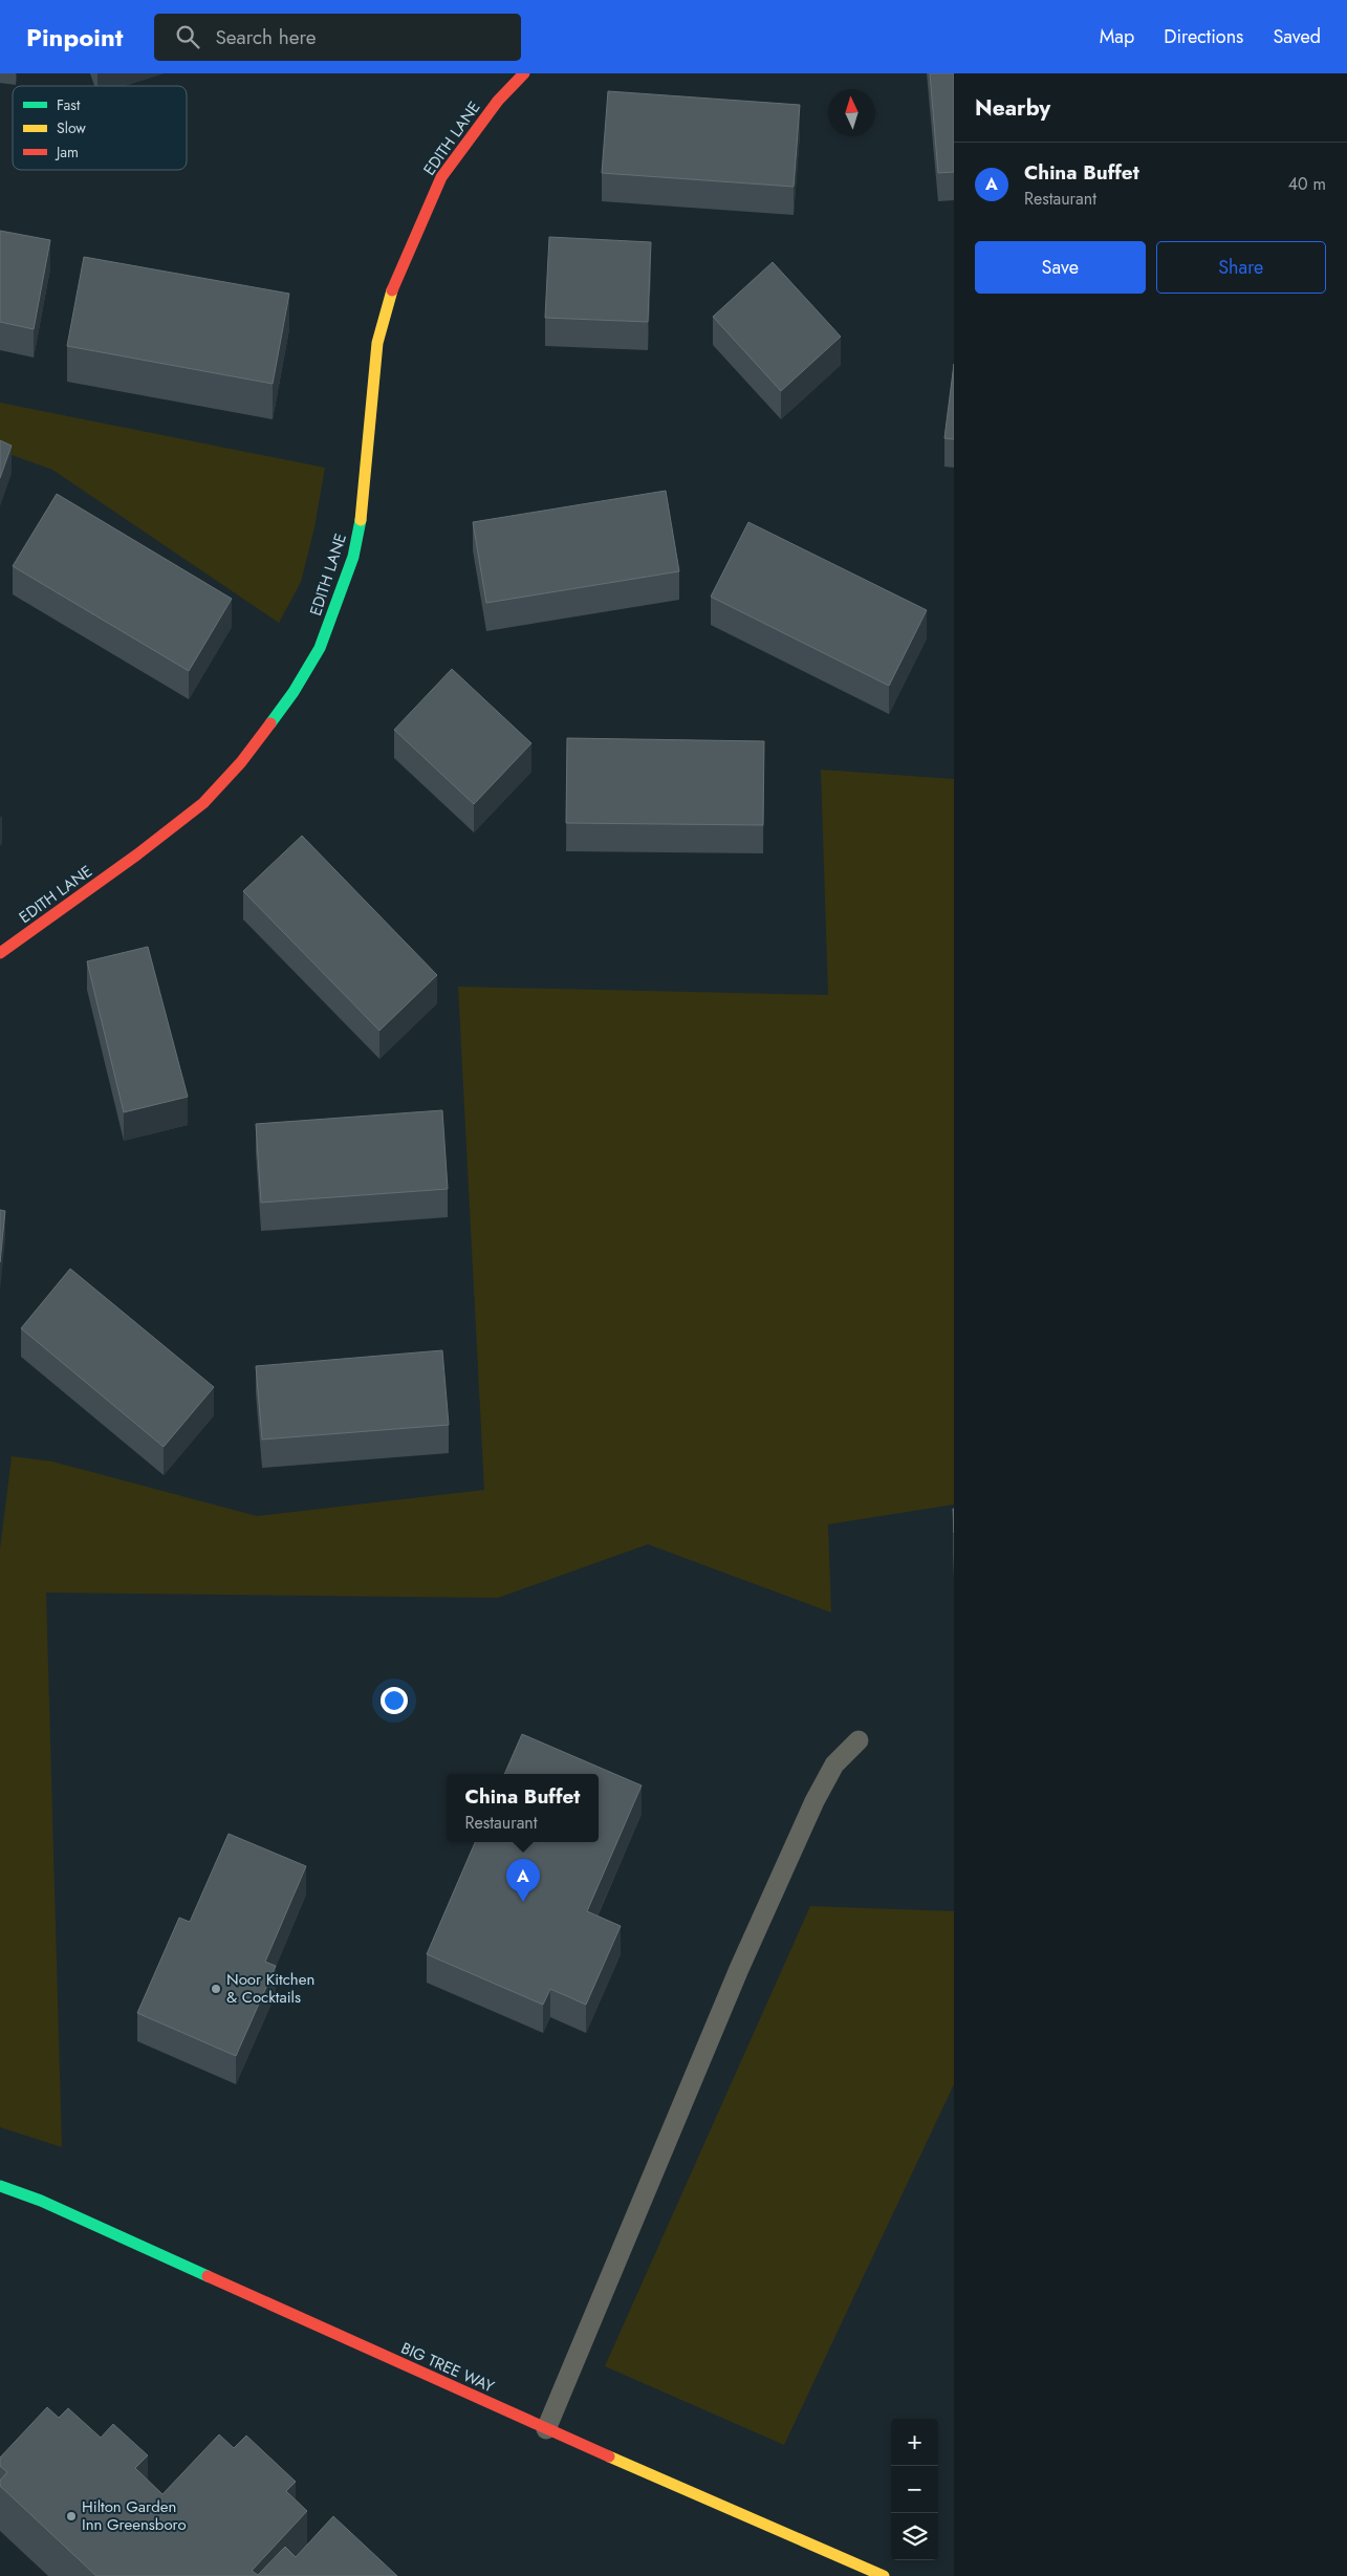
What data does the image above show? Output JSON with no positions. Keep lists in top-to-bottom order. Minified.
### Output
{"streets":{"street":["EDITH LANE","BIG TREE WAY"]},"places":["Noor Kitchen & Cocktails","Hilton Garden Inn Greensboro"],"legend":["Fast","Slow","Jam"],"north":"top","page":{"header":"Pinpoint","search":"Search here","nav":["Map","Directions","Saved"],"heading":"Nearby","list":[{"mark":"A","name":"China Buffet","note":"Restaurant","value":"40 m"}],"buttons":["Save","Share"],"popup":["China Buffet","Restaurant"],"pins":"A","map_buttons":["+","−"]}}
